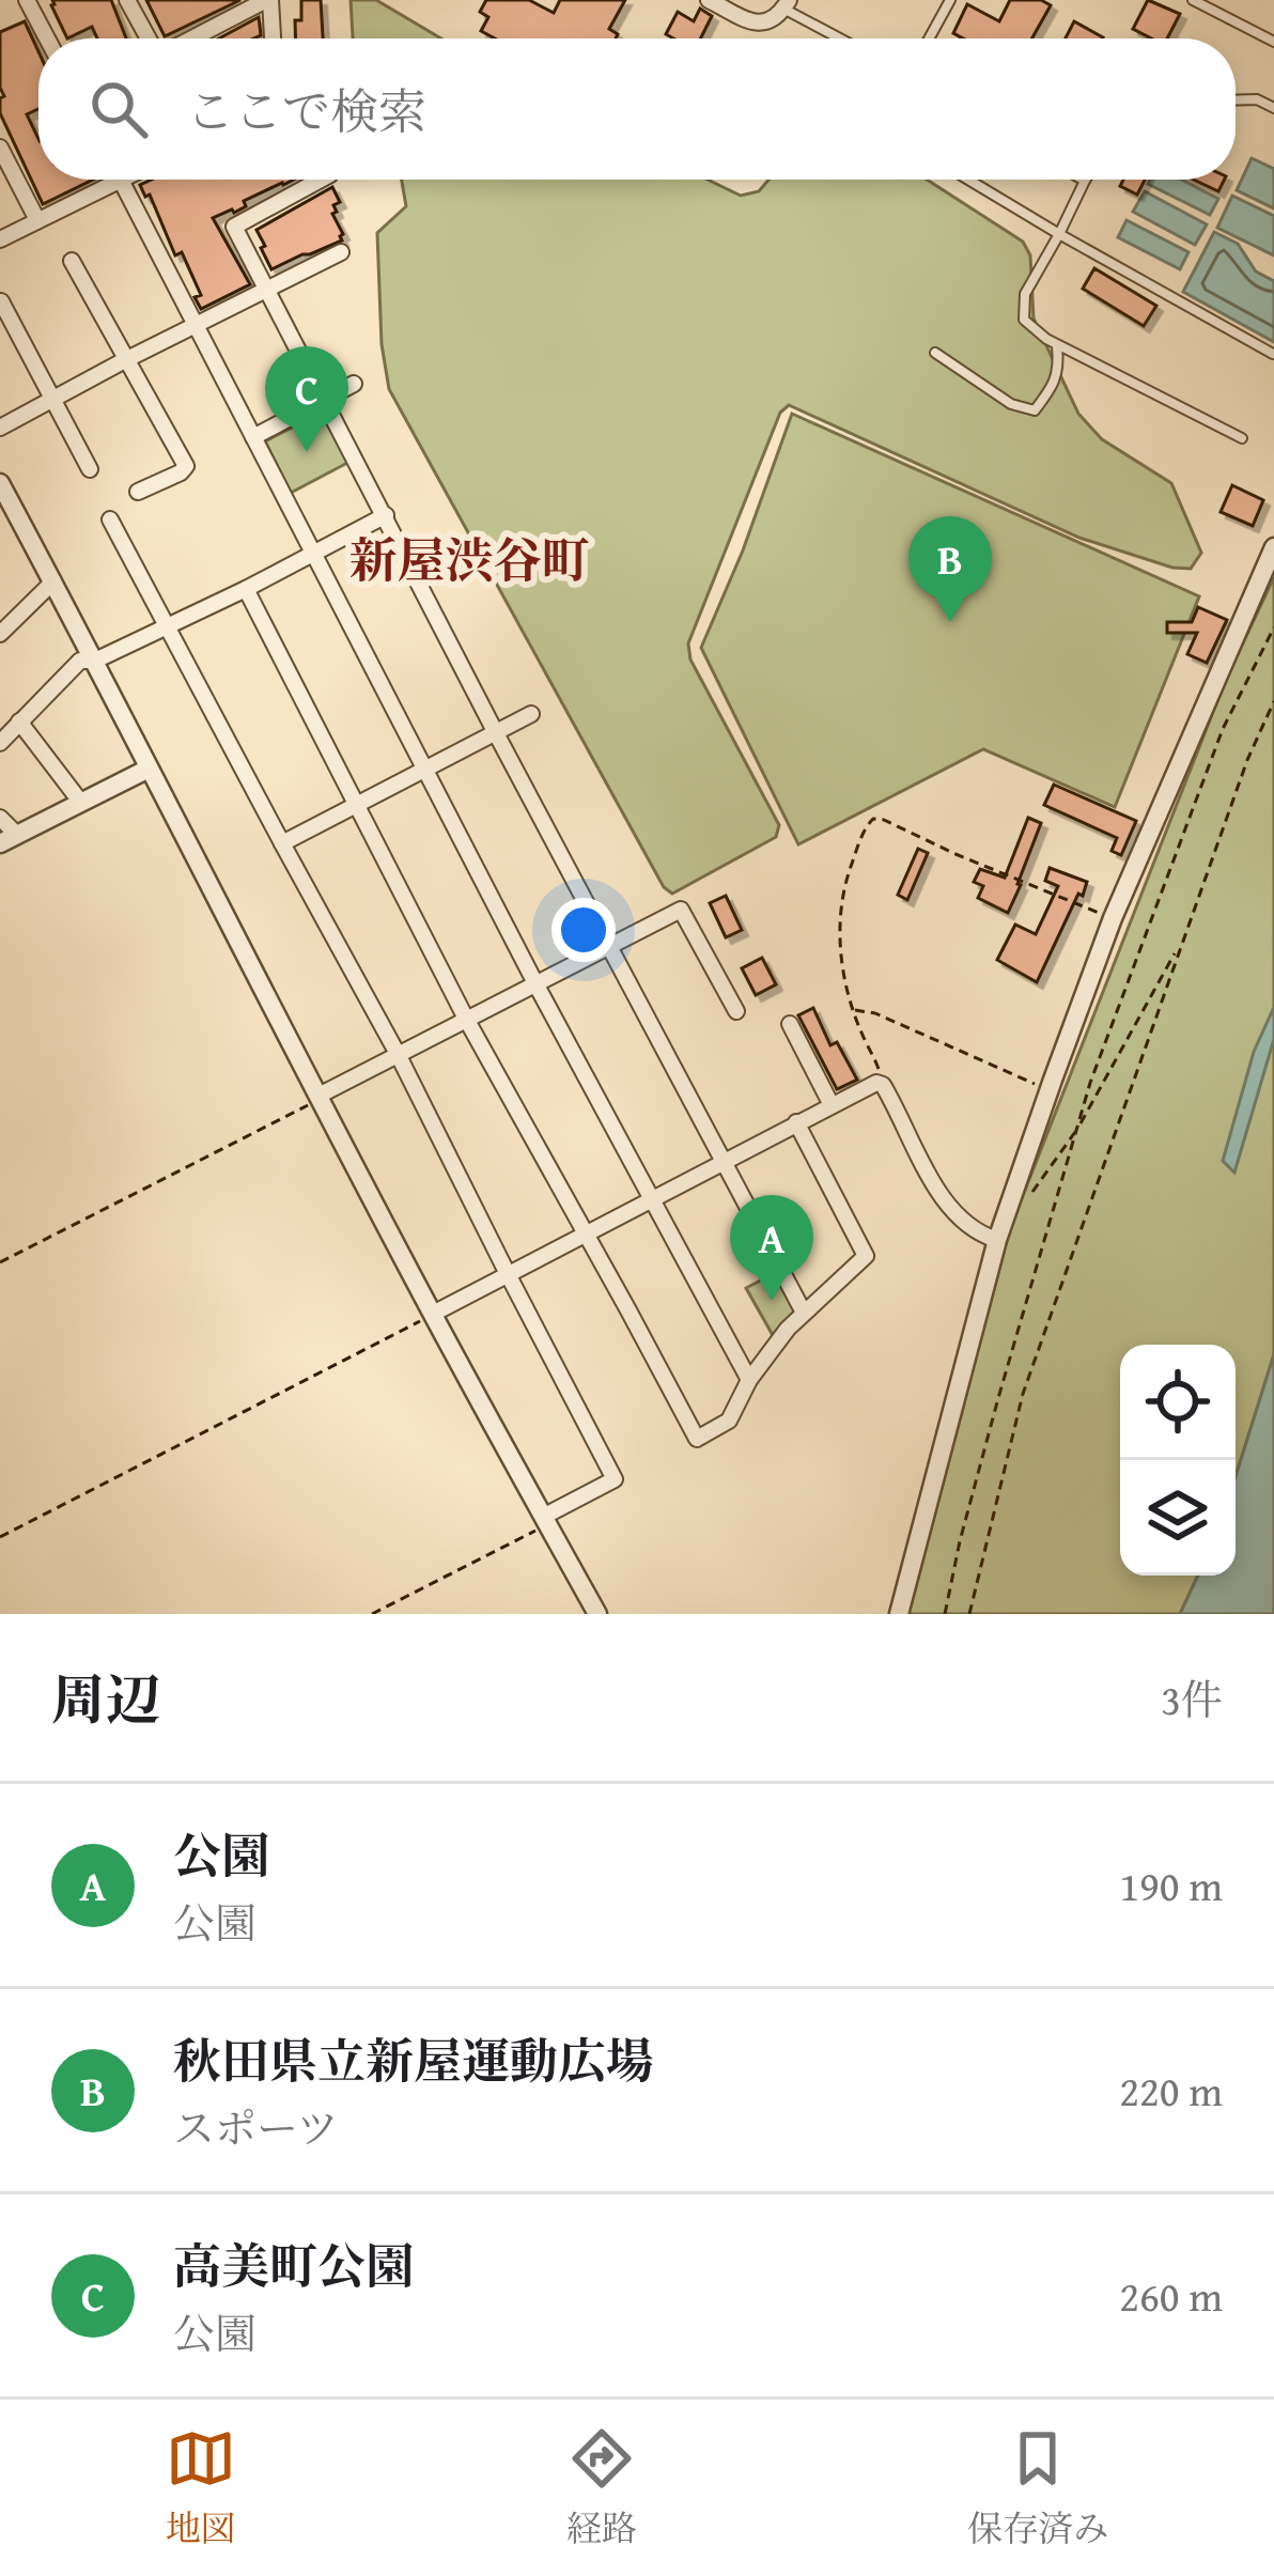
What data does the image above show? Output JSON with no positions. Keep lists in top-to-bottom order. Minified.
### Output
{"districts":["新屋渋谷町"],"page":{"search":"ここで検索","pins":["C","B","A"],"heading":["周辺","3件"],"list":[{"mark":"A","name":"公園","note":"公園","value":"190 m"},{"mark":"B","name":"秋田県立新屋運動広場","note":"スポーツ","value":"220 m"},{"mark":"C","name":"高美町公園","note":"公園","value":"260 m"}],"nav":["地図","経路","保存済み"]}}
